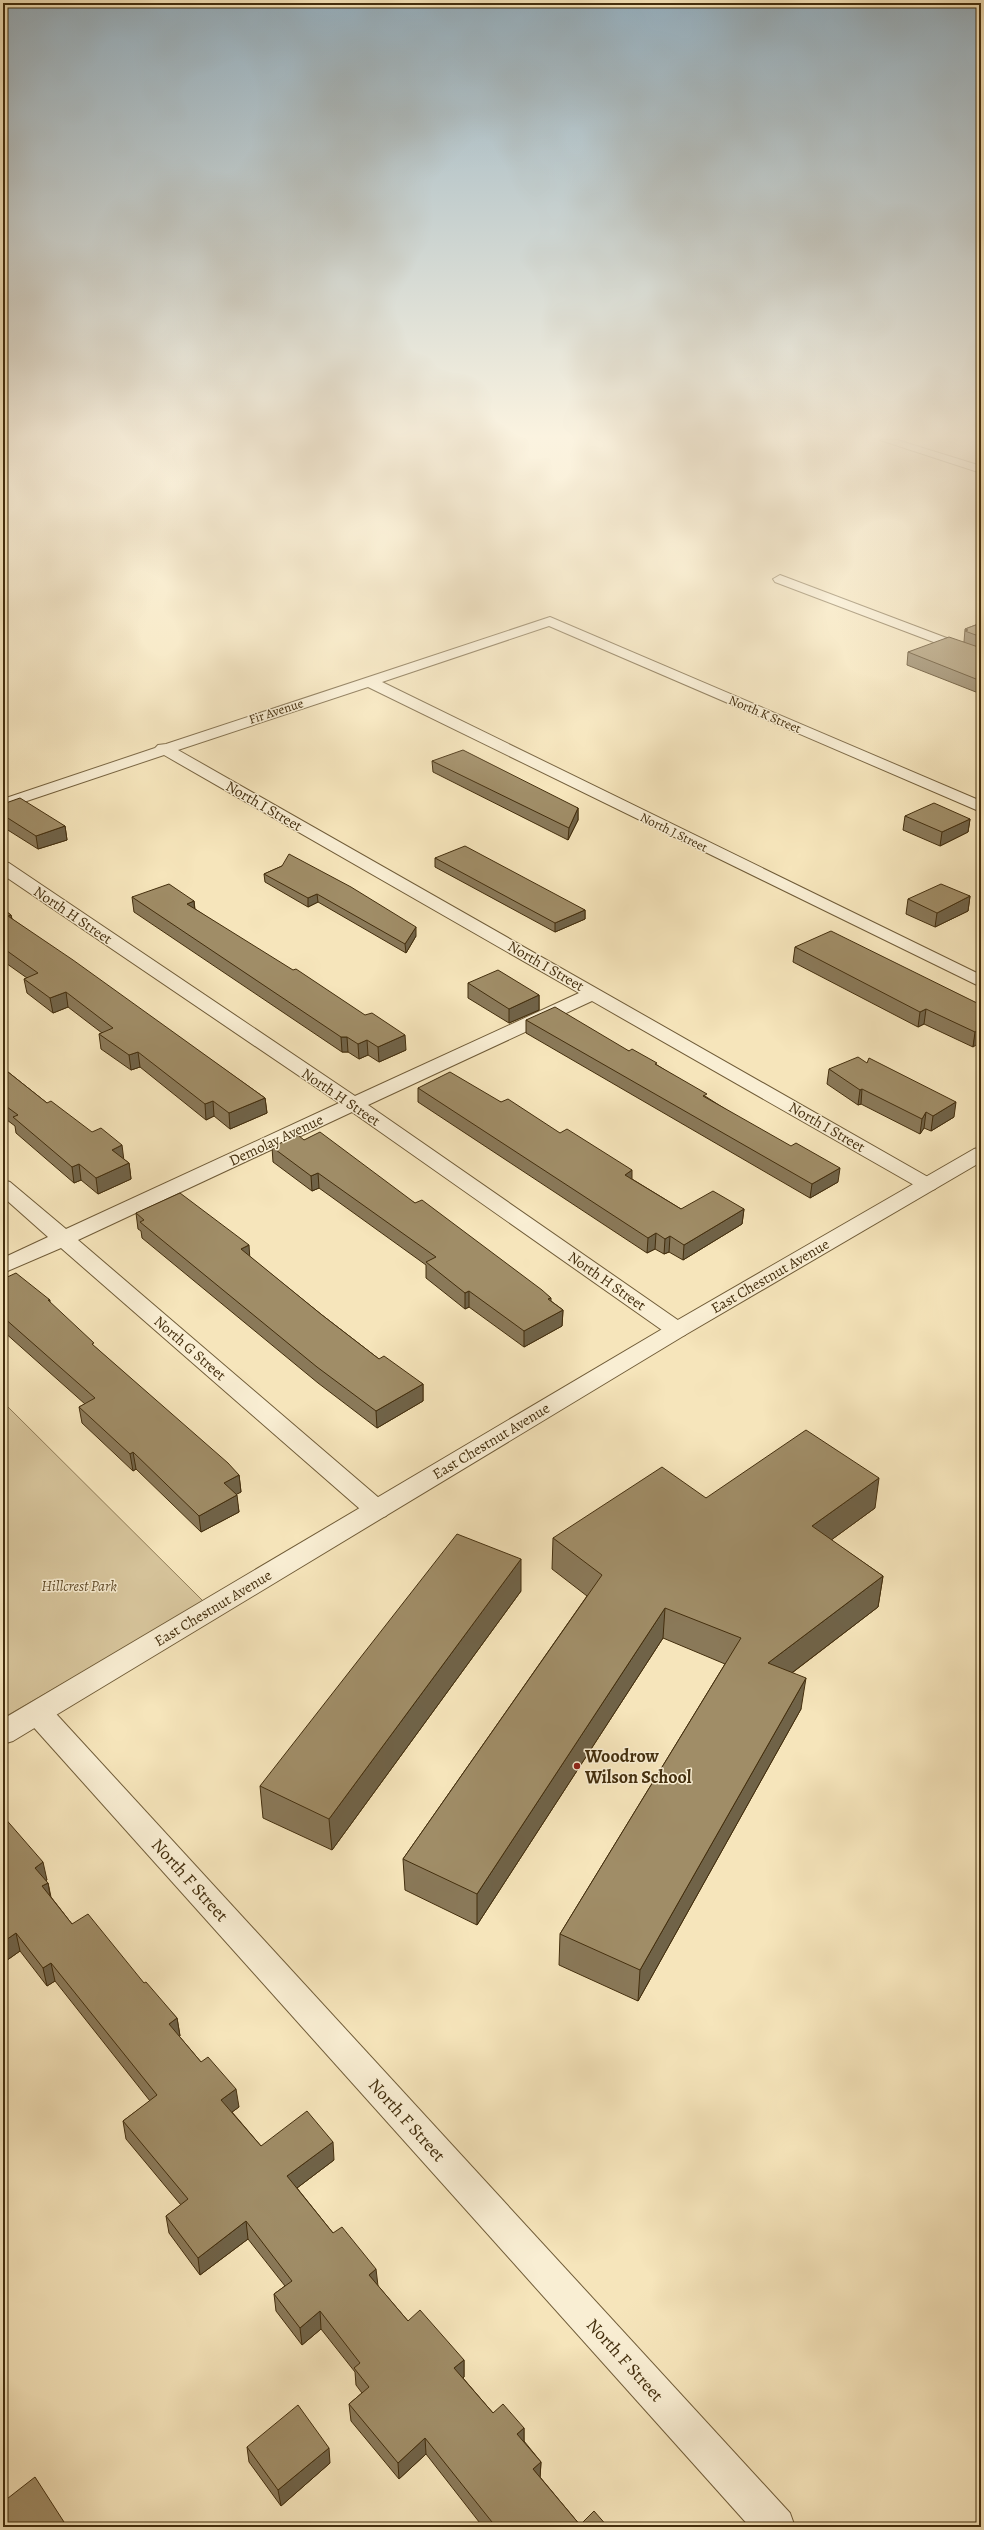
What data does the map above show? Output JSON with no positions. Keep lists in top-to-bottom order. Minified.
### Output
{"streets":{"street":["Fir Avenue","North K Street","North I Street","North J Street","North H Street","Demolay Avenue","East Chestnut Avenue","North G Street","North F Street"]},"crossings":[["Fir Avenue","North K Street"],["Fir Avenue","North I Street"],["Fir Avenue","North J Street"],["North I Street","Demolay Avenue"],["North I Street","East Chestnut Avenue"],["North H Street","Demolay Avenue"],["North H Street","East Chestnut Avenue"],["Demolay Avenue","North G Street"],["East Chestnut Avenue","North G Street"],["East Chestnut Avenue","North F Street"]],"parks":["Hillcrest Park"],"places":["Woodrow Wilson School"]}
